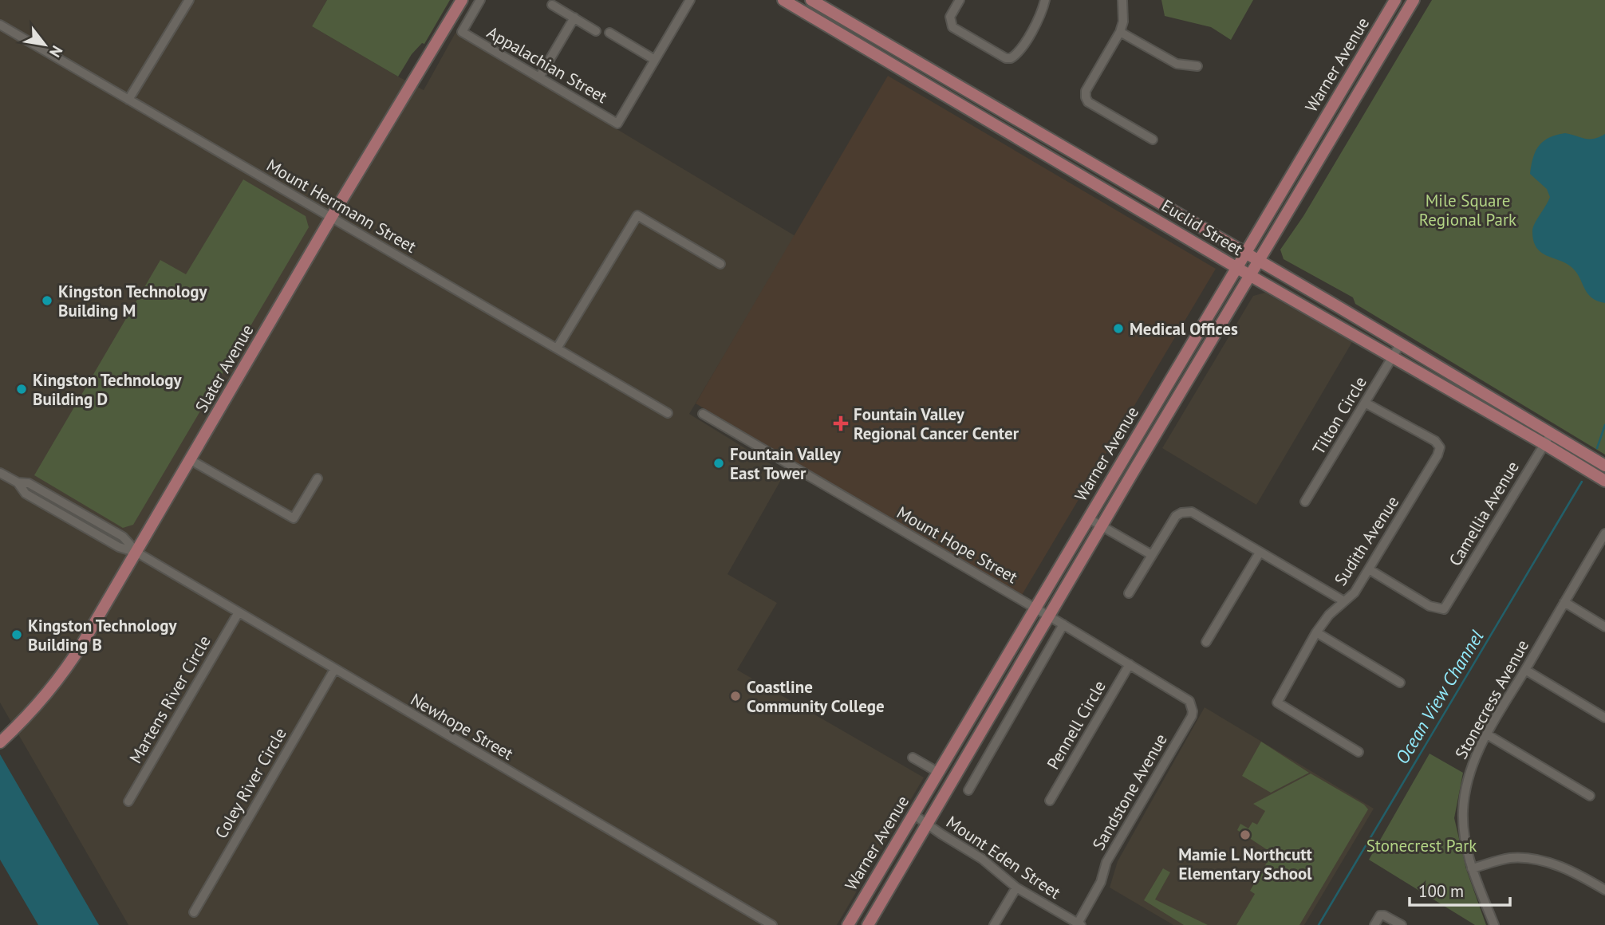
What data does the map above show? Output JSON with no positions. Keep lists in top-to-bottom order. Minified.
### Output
{"streets":{"main road":["Warner Avenue","Euclid Street","Slater Avenue"],"street":["Appalachian Street","Mount Herrmann Street","Tilton Circle","Camellia Avenue","Sudith Avenue","Mount Hope Street","Martens River Circle","Stonecress Avenue","Pennell Circle","Newhope Street","Coley River Circle","Sandstone Avenue","Mount Eden Street"]},"crossings":[["Warner Avenue","Euclid Street"],["Warner Avenue","Mount Hope Street"],["Warner Avenue","Mount Eden Street"],["Mount Herrmann Street","Slater Avenue"],["Euclid Street","Tilton Circle"],["Euclid Street","Camellia Avenue"],["Slater Avenue","Newhope Street"],["Tilton Circle","Sudith Avenue"],["Camellia Avenue","Sudith Avenue"],["Mount Hope Street","Pennell Circle"],["Mount Hope Street","Sandstone Avenue"],["Martens River Circle","Newhope Street"],["Newhope Street","Coley River Circle"],["Sandstone Avenue","Mount Eden Street"]],"water":["Ocean View Channel"],"parks":["Mile Square Regional Park","Stonecrest Park"],"places":{"other":["Kingston Technology Building M","Medical Offices","Kingston Technology Building D","Fountain Valley East Tower","Kingston Technology Building B","Coastline Community College","Mamie L Northcutt Elementary School"],"health":["Fountain Valley Regional Cancer Center"]},"scale_bar":"100 m","north":"bottom right"}
